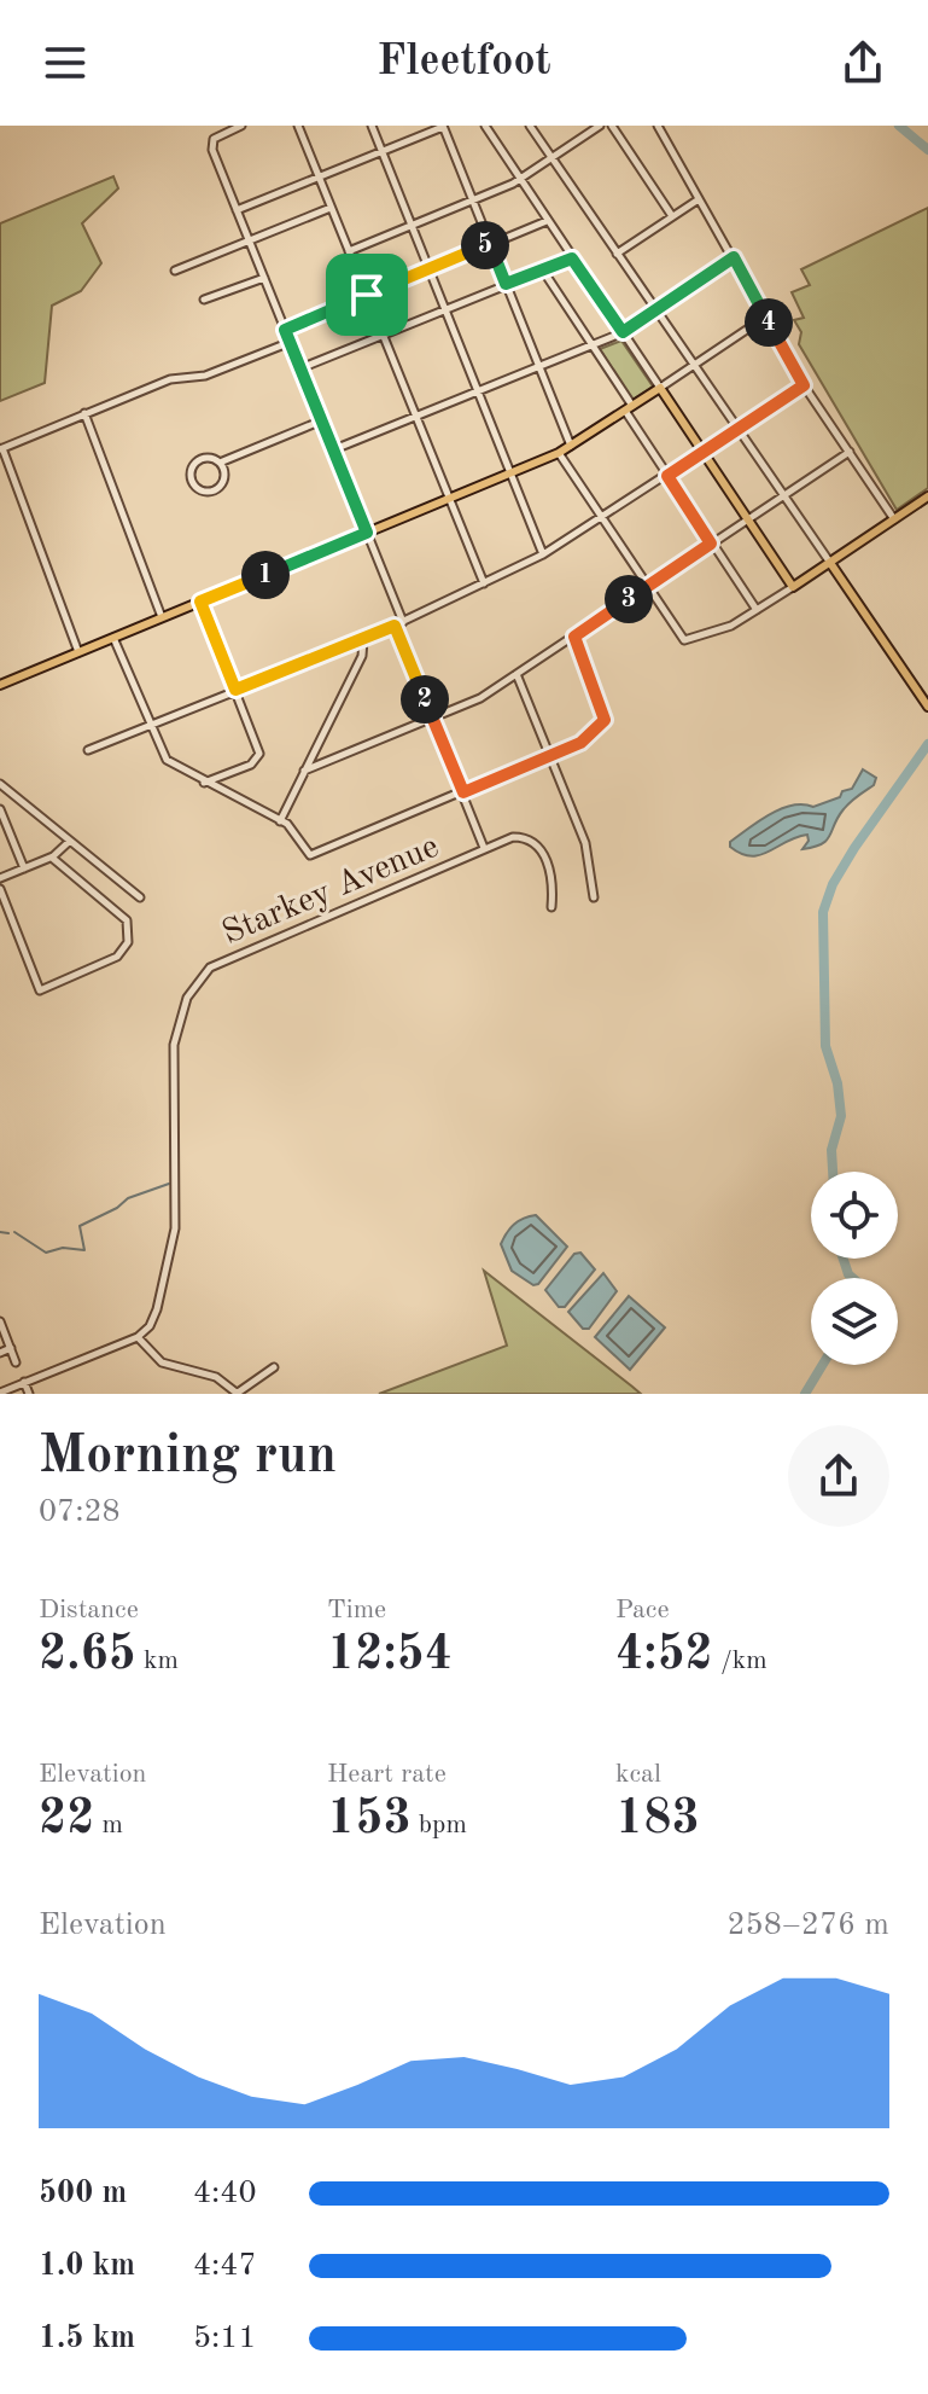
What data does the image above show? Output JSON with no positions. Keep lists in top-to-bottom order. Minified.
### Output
{"streets":{"street":["Starkey Avenue"]},"page":{"header":"Fleetfoot","pins":["5","4","1","3","2"],"heading":["Morning run","07:28"],"stats":[["Distance","2.65 km"],["Time","12:54"],["Pace","4:52 /km"],["Elevation","22 m"],["Heart rate","153 bpm"],["kcal","183"]],"chart":["Elevation","258–276 m"],"list":[{"name":"500 m","note":"4:40"},{"name":"1.0 km","note":"4:47"},{"name":"1.5 km","note":"5:11"}]}}
